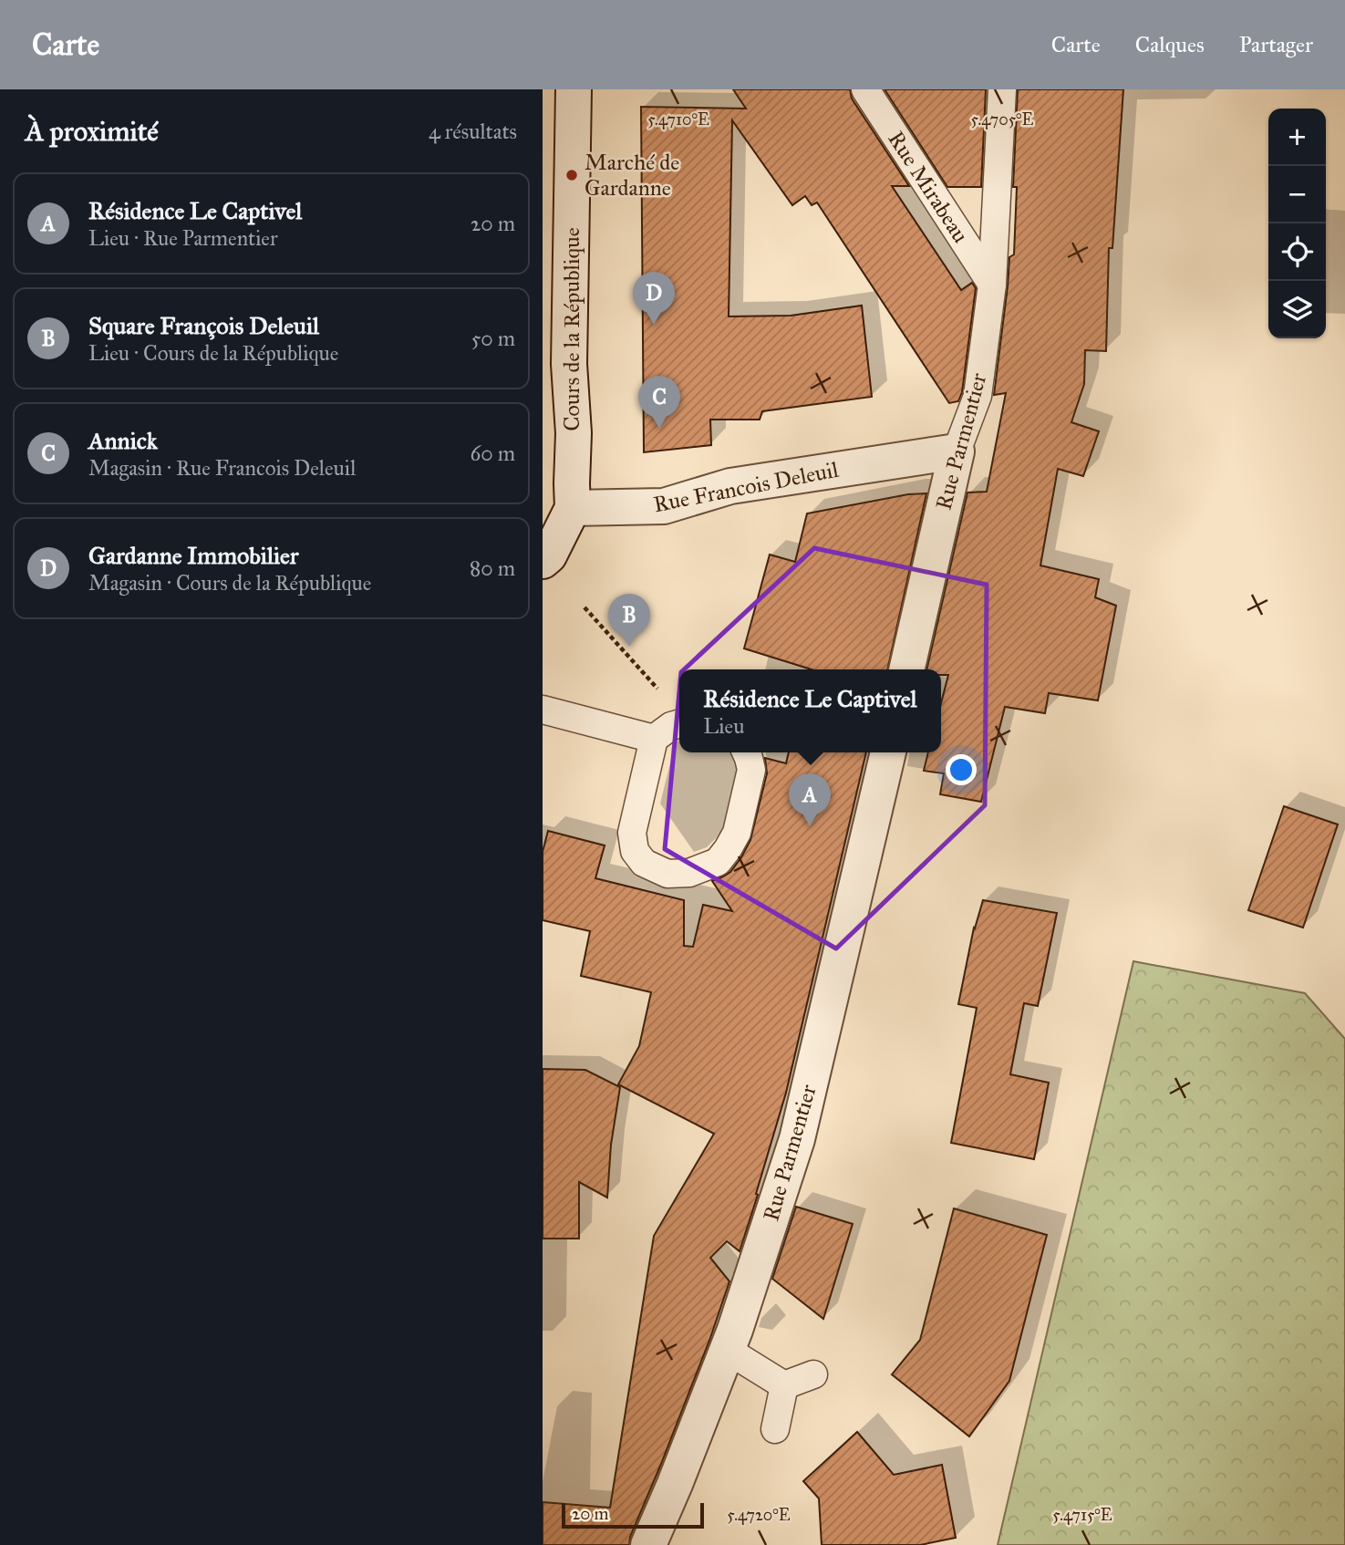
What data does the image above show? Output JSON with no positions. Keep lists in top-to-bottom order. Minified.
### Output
{"streets":{"street":["Cours de la République","Rue Parmentier","Rue Francois Deleuil"],"lane":["Rue Mirabeau"]},"crossings":[["Rue Mirabeau","Rue Parmentier"],["Cours de la République","Rue Francois Deleuil"],["Rue Parmentier","Rue Francois Deleuil"]],"places":["Marché de Gardanne"],"scale_bar":"20 m","page":{"header":"Carte","nav":["Carte","Calques","Partager"],"heading":["À proximité","4 résultats"],"map_buttons":["+","−"],"list":[{"mark":"A","name":"Résidence Le Captivel","note":"Lieu · Rue Parmentier","value":"20 m"},{"mark":"B","name":"Square François Deleuil","note":"Lieu · Cours de la République","value":"50 m"},{"mark":"C","name":"Annick","note":"Magasin · Rue Francois Deleuil","value":"60 m"},{"mark":"D","name":"Gardanne Immobilier","note":"Magasin · Cours de la République","value":"80 m"}],"pins":["D","C","B","A"],"popup":["Résidence Le Captivel","Lieu"],"scale":"20 m"},"coordinates":["5.4710°E","5.4705°E","5.4720°E","5.4715°E"]}
